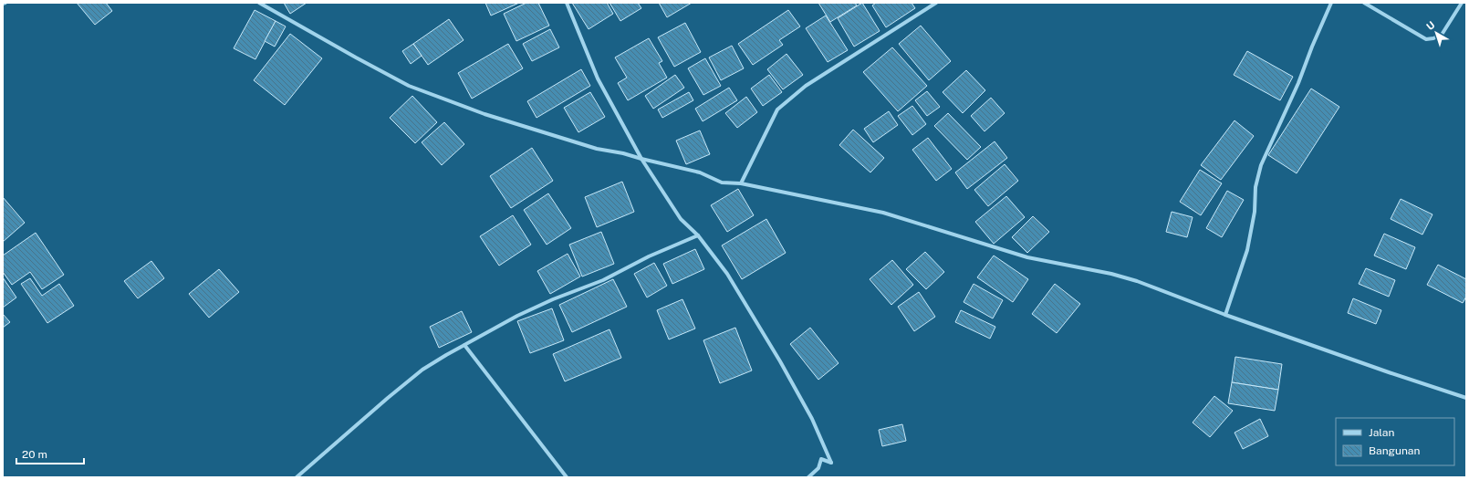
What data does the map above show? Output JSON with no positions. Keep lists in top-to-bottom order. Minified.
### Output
{"legend":["Jalan","Bangunan"],"scale_bar":"20 m","north":"top left"}
